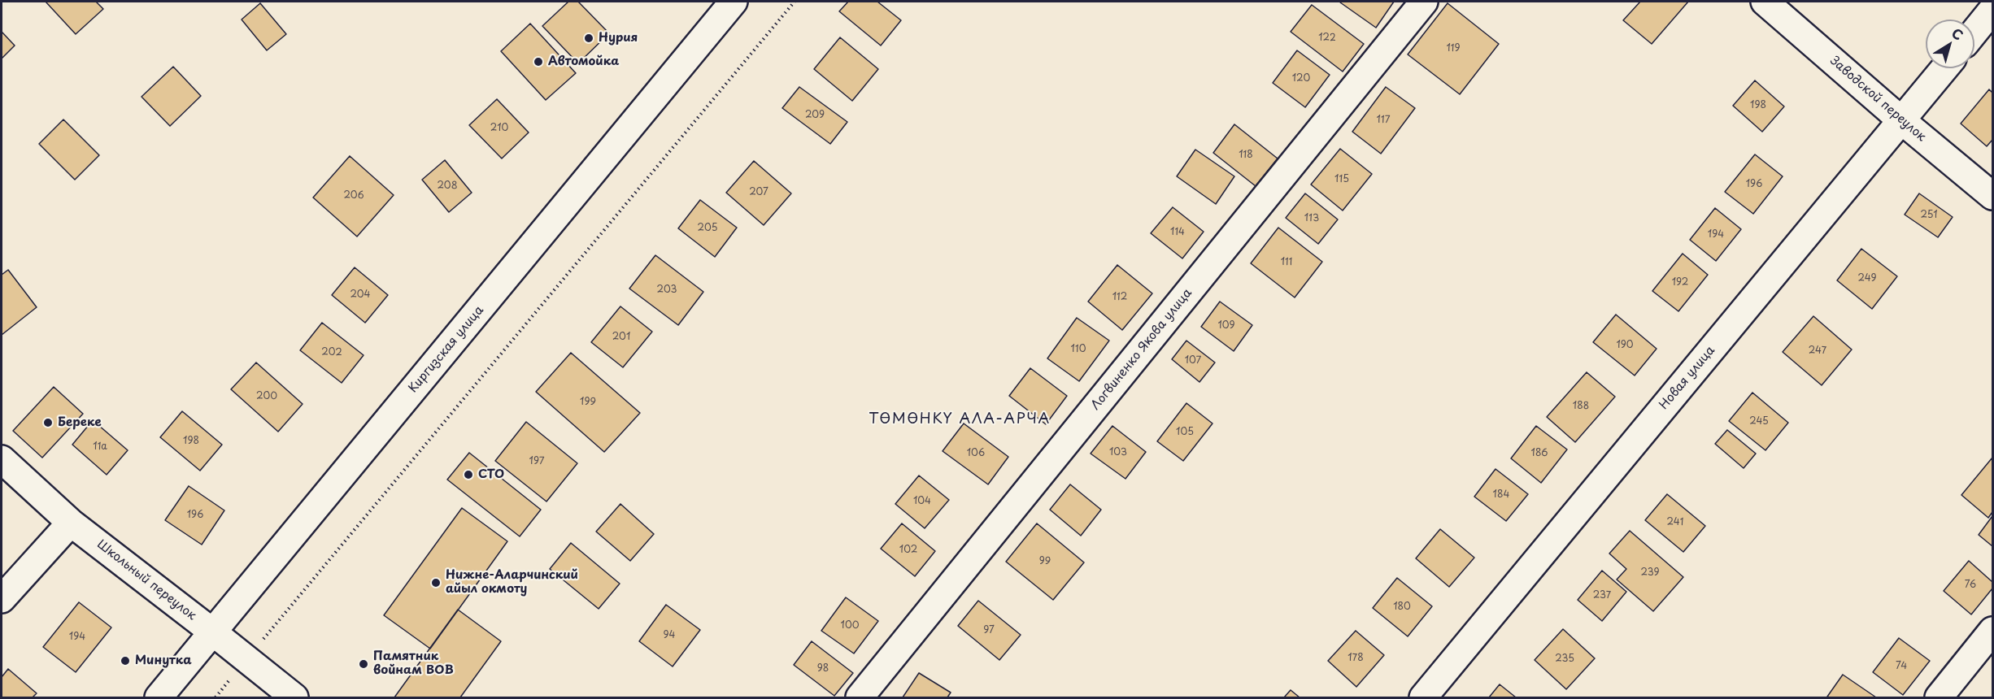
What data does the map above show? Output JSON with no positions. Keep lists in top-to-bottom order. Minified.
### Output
{"streets":{"street":["Заводской переулок","Киргизская улица","Логвиненко Якова улица","Новая улица","Школьный переулок"]},"crossings":[["Заводской переулок","Новая улица"],["Киргизская улица","Школьный переулок"]],"districts":["ТӨМӨНКҮ АЛА-АРЧА"],"places":["Нурия","Автомойка","Береке","СТО","Нижне-Аларчинский айыл окмоту","Минутка","Памятник войнам ВОВ"],"house_numbers":["122","119","120","198","209","117","210","118","115","196","208","207","206","251","113","205","114","194","111","249","192","203","204","112","109","201","190","110","247","202","107","200","199","188","245","105","198","11а","103","106","186","197","184","104","196","241","102","99","239","76","237","180","100","97","94","194","178","235","74","98"],"north":"top right"}
